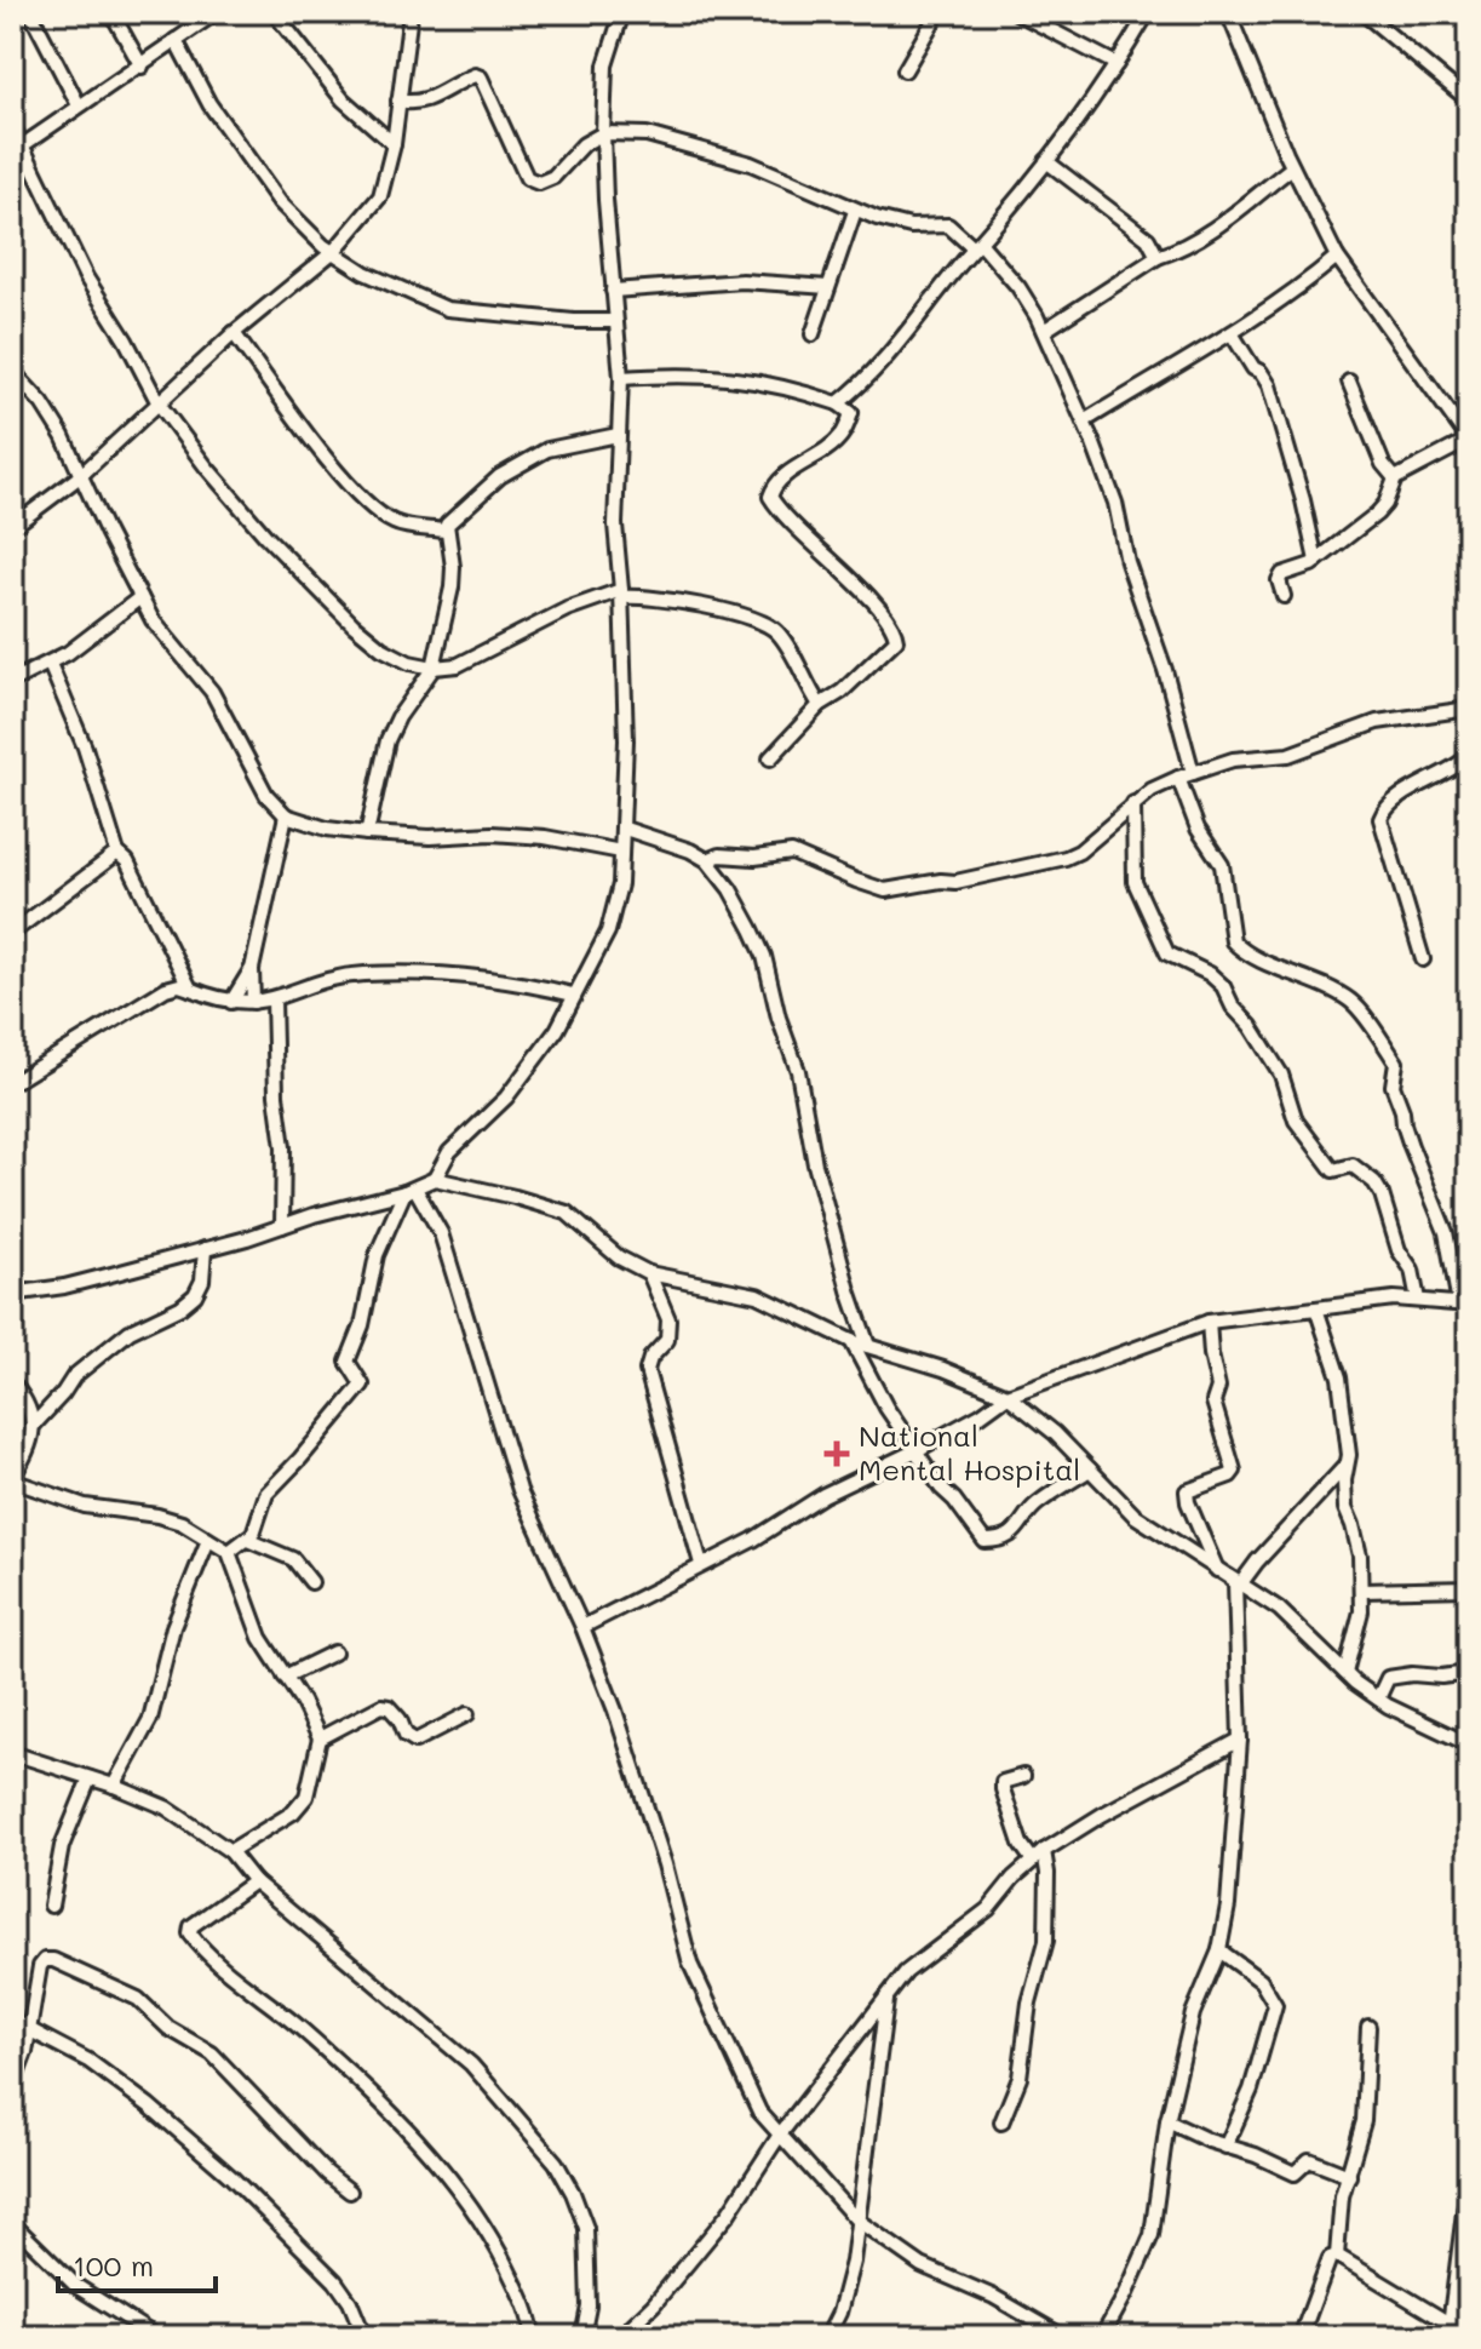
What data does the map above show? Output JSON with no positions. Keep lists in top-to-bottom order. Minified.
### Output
{"places":{"health":["National Mental Hospital"]},"scale_bar":"100 m"}
